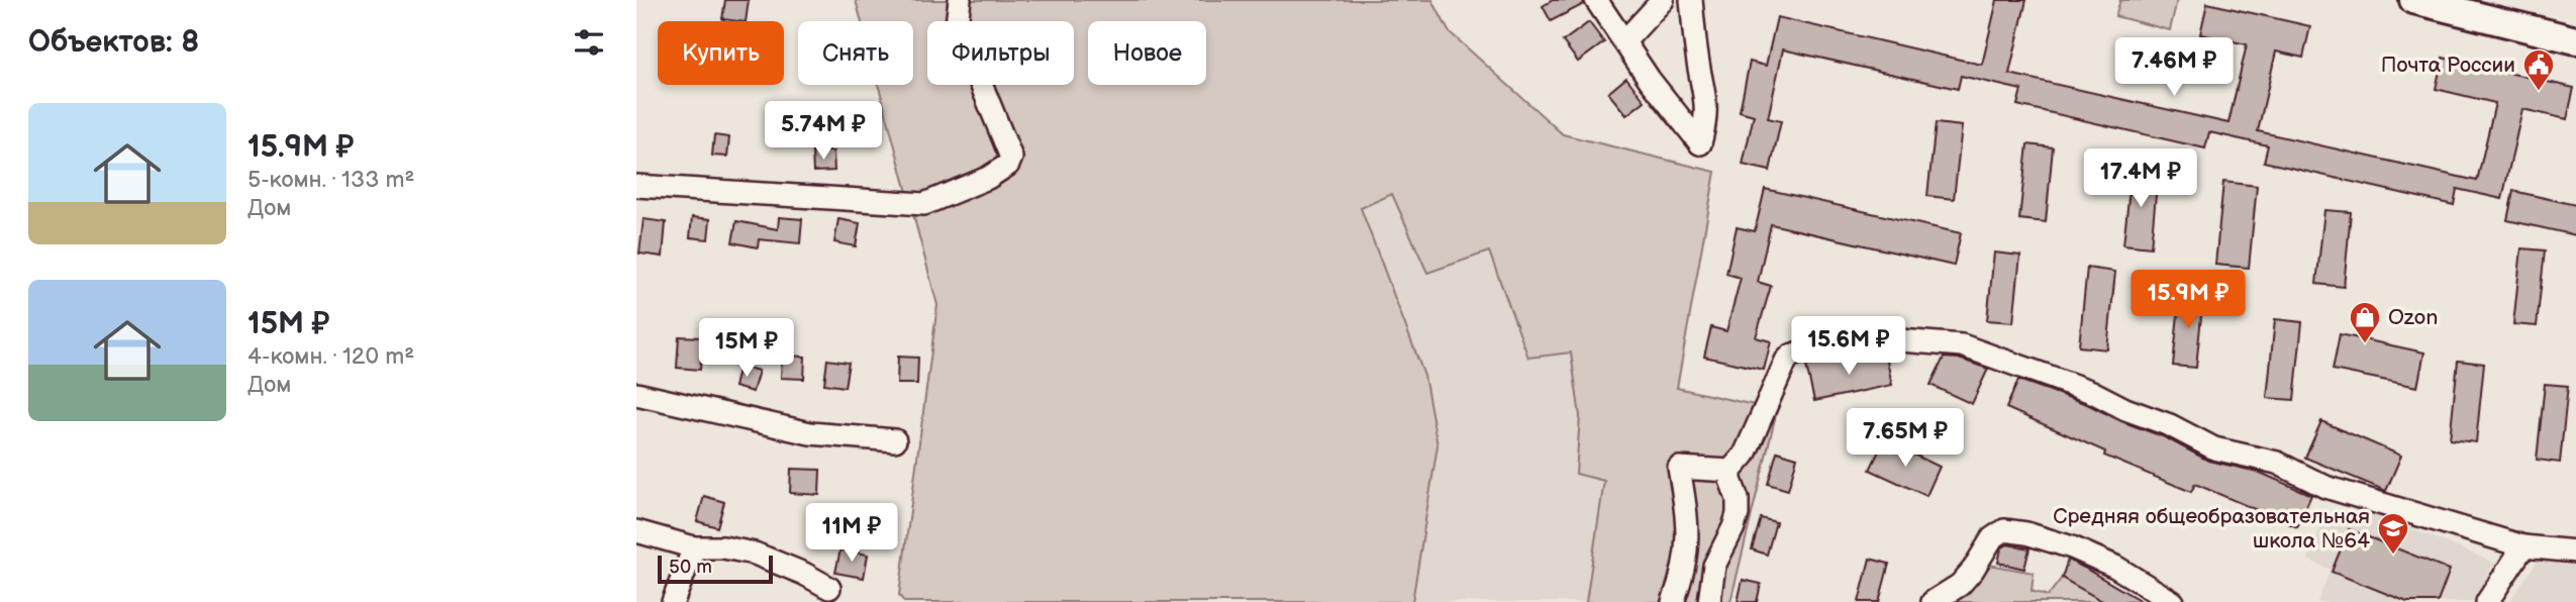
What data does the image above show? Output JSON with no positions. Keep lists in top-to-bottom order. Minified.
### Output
{"places":{"public building":["Почта России"],"shop":["Ozon"],"school or university":["Средняя общеобразовательная школа №64"]},"scale_bar":"50 m","page":{"heading":"Объектов: 8","chip":["Купить","Снять","Фильтры","Новое"],"price":["7.46M ₽","5.74M ₽","17.4M ₽","15.9M ₽","15.6M ₽","15M ₽","7.65M ₽","11M ₽"],"list":[{"name":"15.9M ₽","note":"5-комн. · 133 m² · Дом"},{"name":"15M ₽","note":"4-комн. · 120 m² · Дом"}],"scale":"50 m"}}
